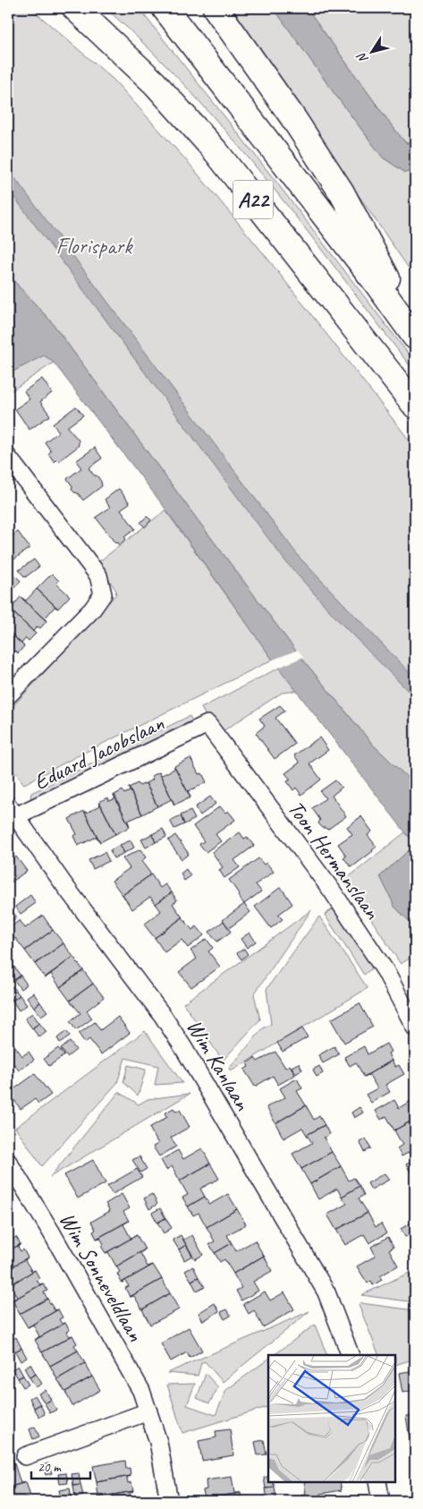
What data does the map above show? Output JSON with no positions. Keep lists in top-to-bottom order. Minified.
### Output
{"streets":{"highway":["A22"],"street":["Eduard Jacobslaan","Toon Hermanslaan","Wim Kanlaan","Wim Sonneveldlaan"]},"crossings":[["Eduard Jacobslaan","Toon Hermanslaan"],["Eduard Jacobslaan","Wim Kanlaan"]],"parks":["Florispark"],"scale_bar":"20 m","north":"bottom left"}
